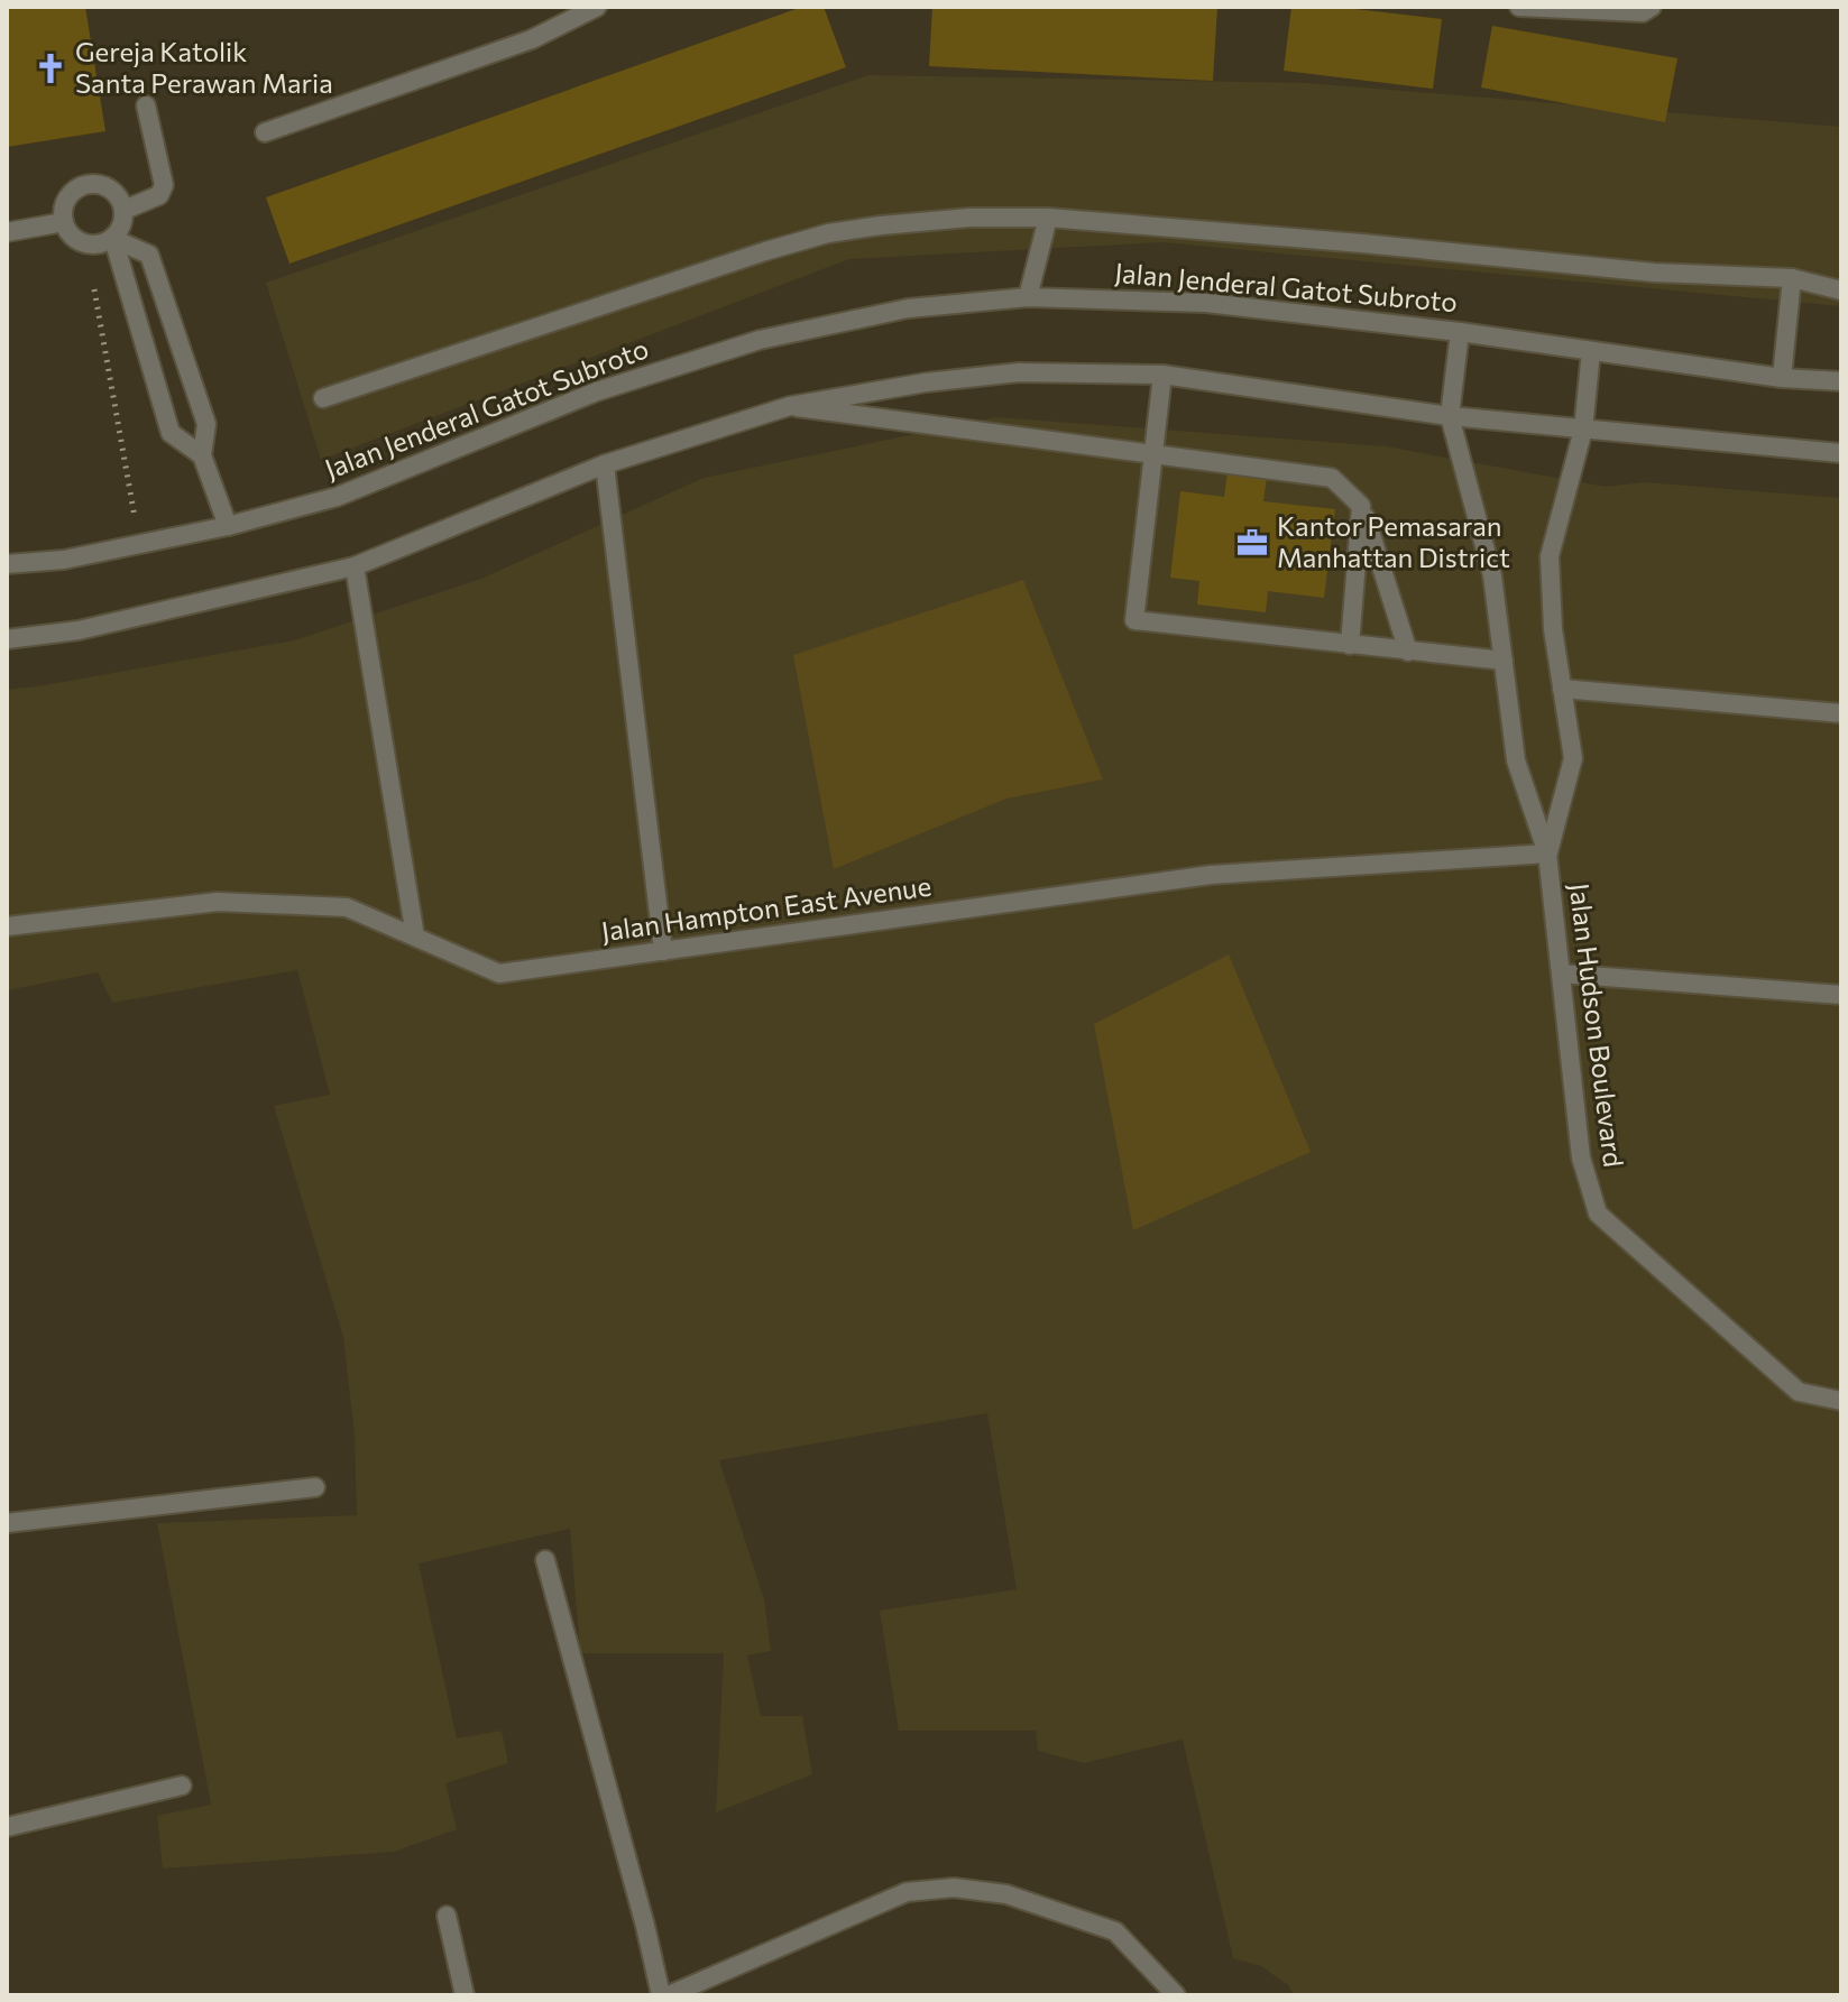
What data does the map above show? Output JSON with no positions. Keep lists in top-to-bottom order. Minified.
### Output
{"streets":{"street":["Jalan Jenderal Gatot Subroto","Jalan Hampton East Avenue","Jalan Hudson Boulevard"]},"crossings":[["Jalan Jenderal Gatot Subroto","Jalan Hudson Boulevard"],["Jalan Hampton East Avenue","Jalan Hudson Boulevard"]],"places":{"church":["Gereja Katolik Santa Perawan Maria"],"office":["Kantor Pemasaran Manhattan District"]}}
